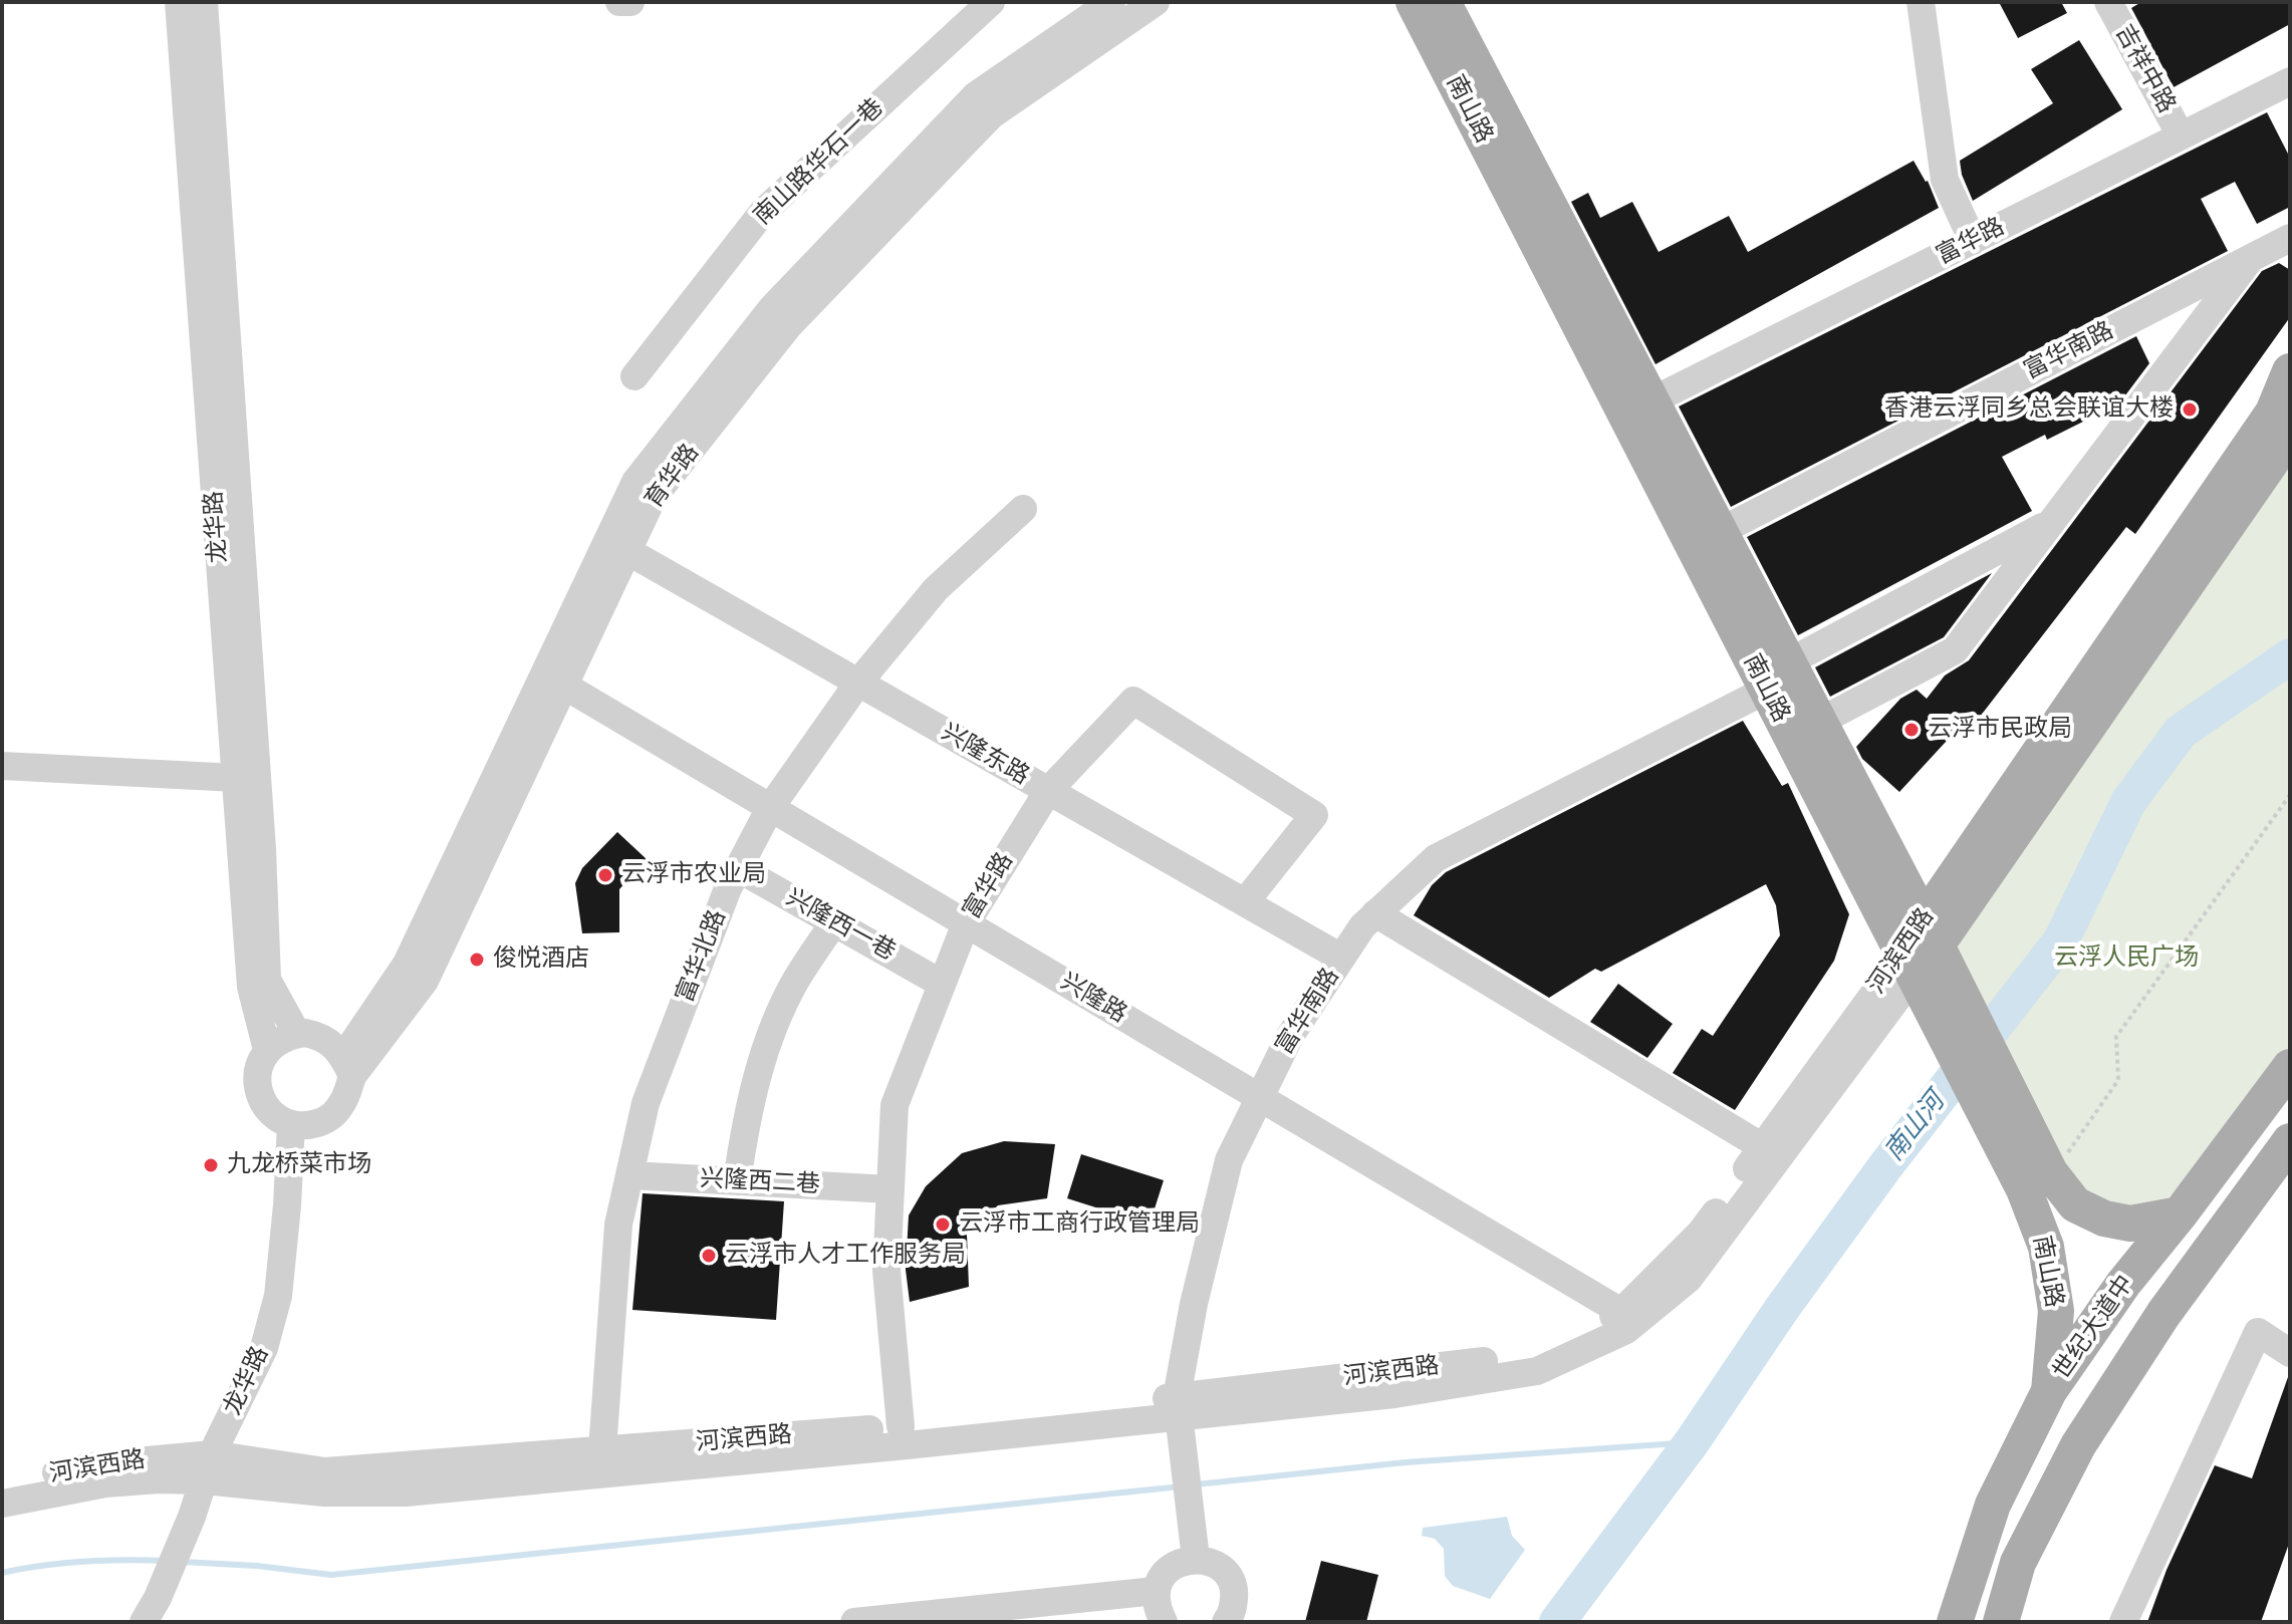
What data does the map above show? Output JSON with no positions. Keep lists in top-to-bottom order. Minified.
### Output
{"streets":{"main road":["南山路","河滨西路","世纪大道中"],"street":["吉祥中路","南山路华石一巷","富华路","富华南路","育华路","龙华路","兴隆东路","兴隆西一巷","富华北路","兴隆路","兴隆西二巷"]},"crossings":[["吉祥中路","富华路"],["南山路","富华路"],["南山路","富华南路"],["南山路","河滨西路"],["南山路","世纪大道中"],["富华路","兴隆东路"],["富华路","兴隆西一巷"],["富华路","河滨西路"],["富华路","兴隆路"],["富华路","兴隆西二巷"],["富华南路","兴隆东路"],["富华南路","河滨西路"],["富华南路","兴隆路"],["育华路","龙华路"],["育华路","兴隆东路"],["育华路","兴隆路"],["龙华路","河滨西路"],["兴隆东路","富华北路"],["兴隆西一巷","富华北路"],["河滨西路","富华北路"],["河滨西路","兴隆路"],["富华北路","兴隆路"],["富华北路","兴隆西二巷"]],"water":["南山河"],"parks":["云浮人民广场"],"places":["香港云浮同乡总会联谊大楼","云浮市民政局","云浮市农业局","俊悦酒店","九龙桥菜市场","云浮市工商行政管理局","云浮市人才工作服务局"]}
